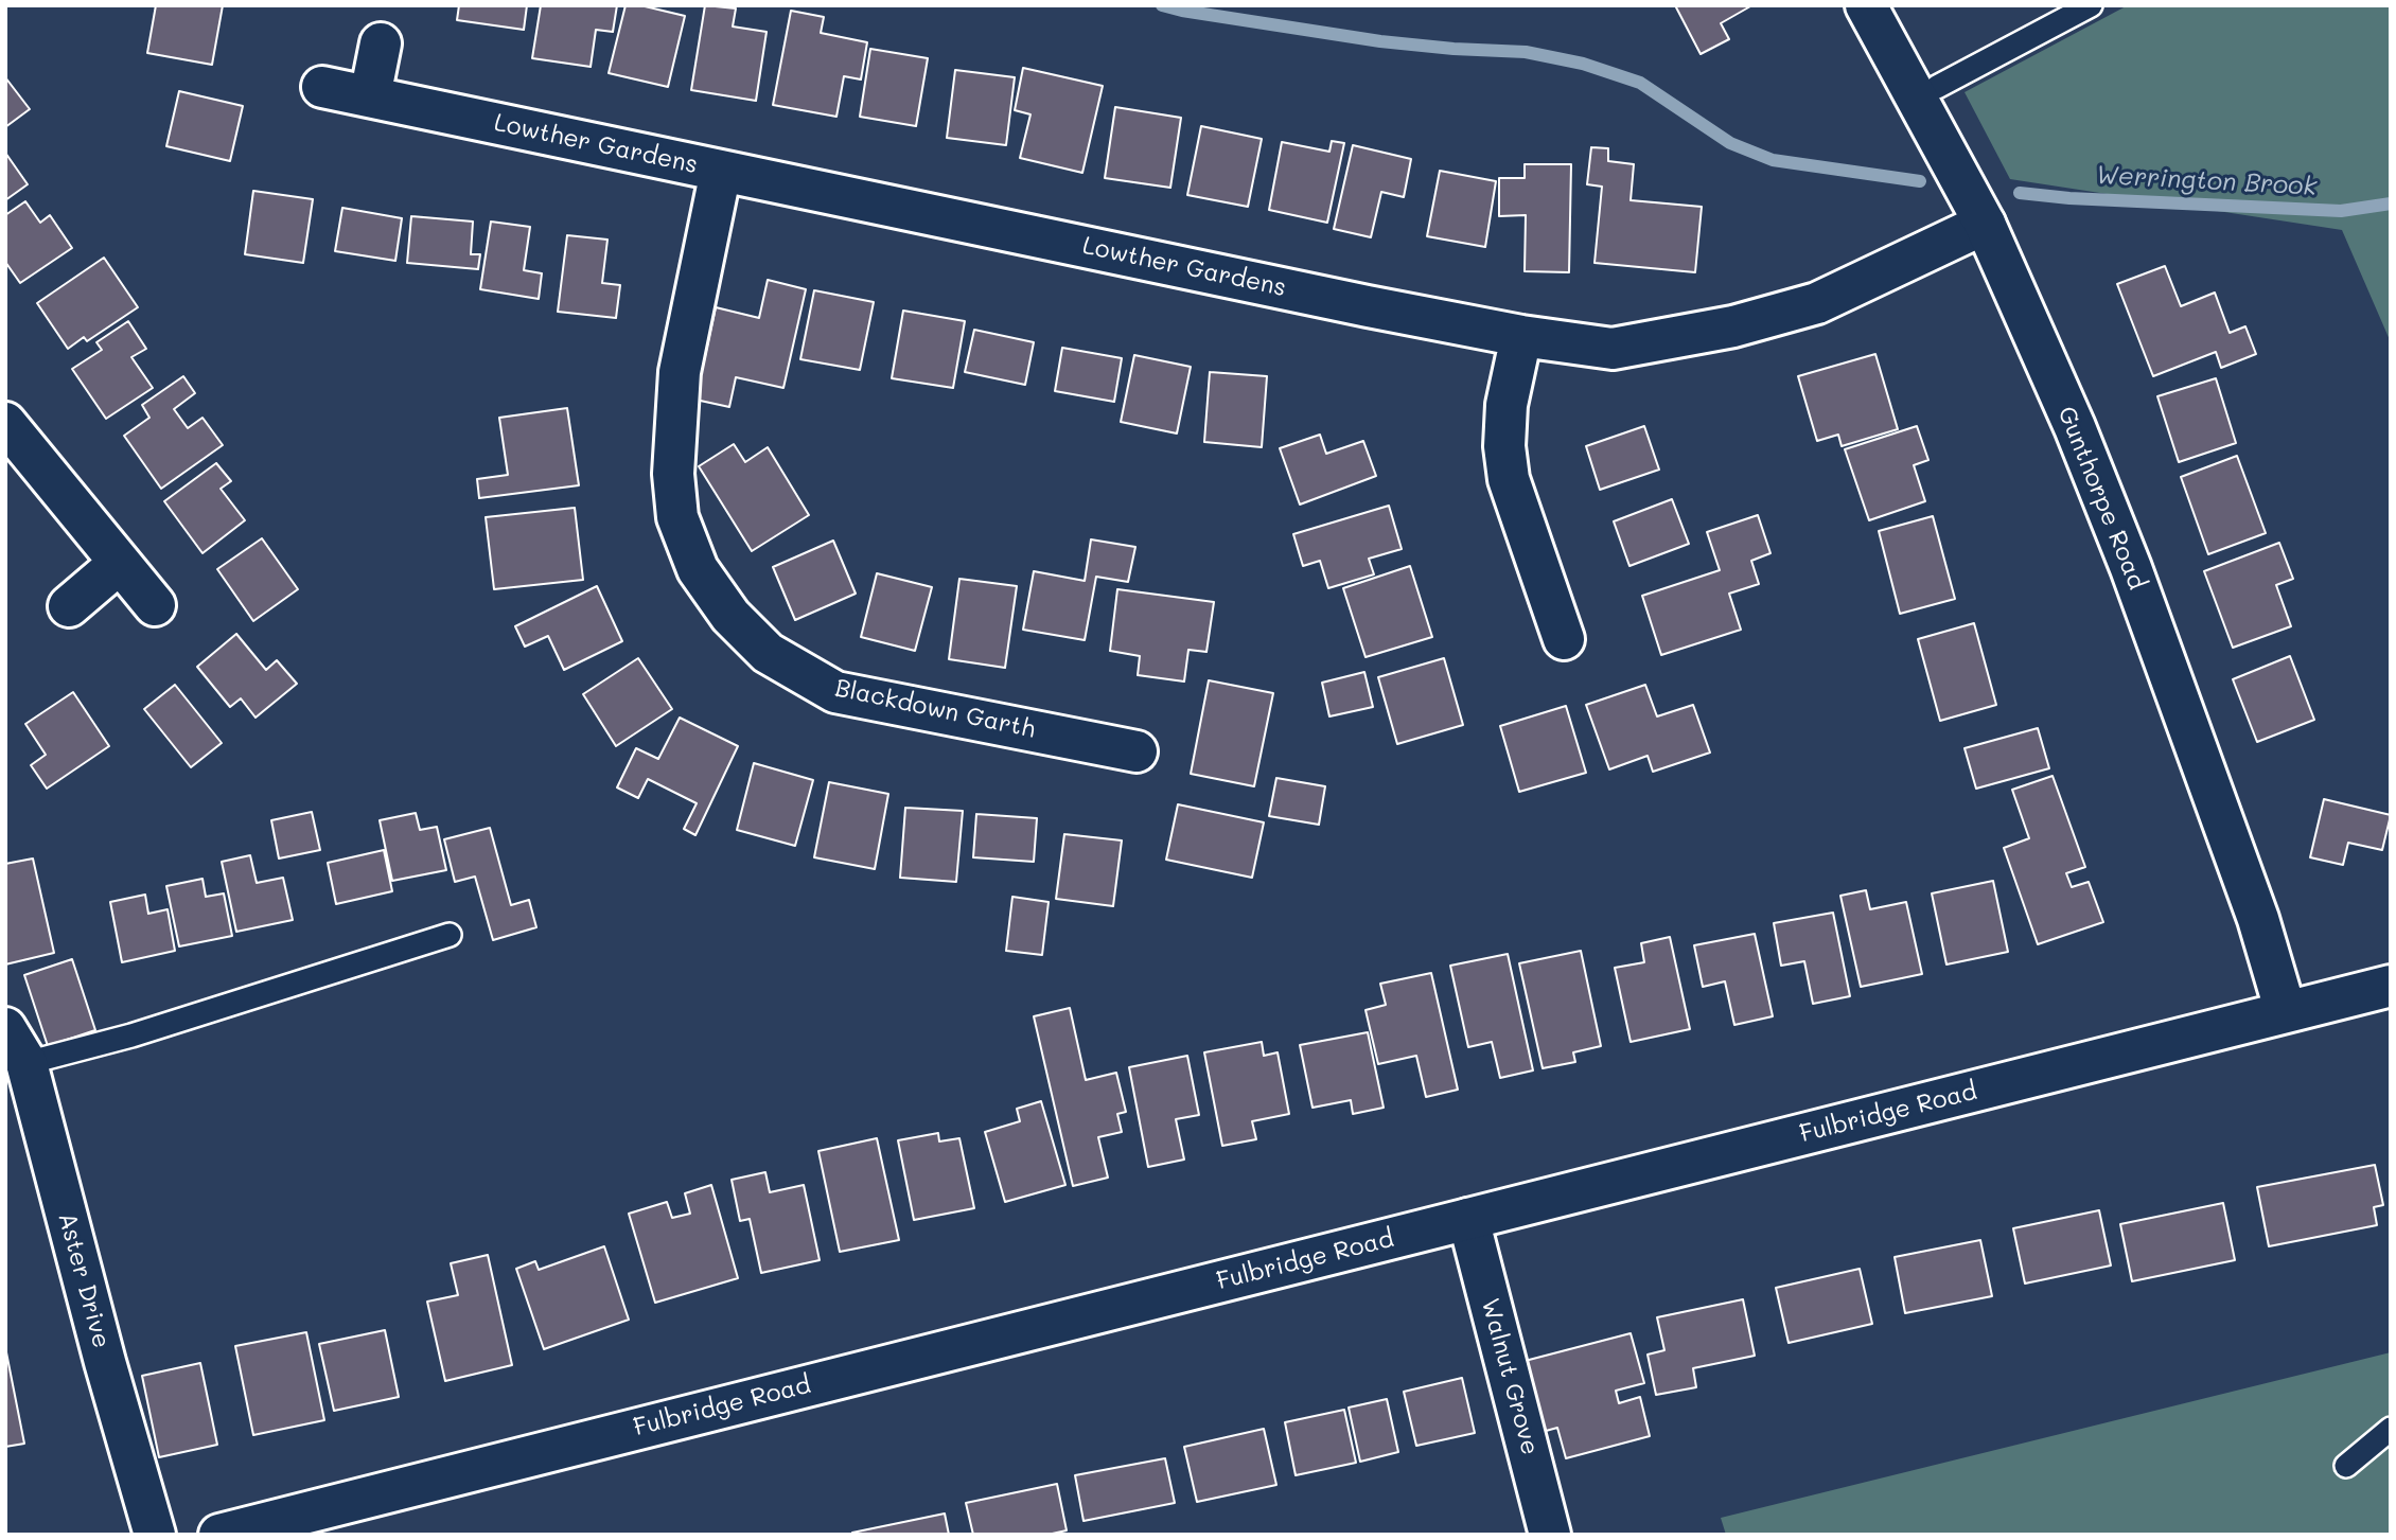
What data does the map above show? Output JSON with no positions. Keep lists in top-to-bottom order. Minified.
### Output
{"streets":{"street":["Lowther Gardens","Gunthorpe Road","Blackdown Garth","Fulbridge Road","Aster Drive","Walnut Grove"]},"crossings":[["Lowther Gardens","Gunthorpe Road"],["Lowther Gardens","Blackdown Garth"],["Gunthorpe Road","Fulbridge Road"],["Fulbridge Road","Walnut Grove"]],"water":["Werrington Brook"]}
